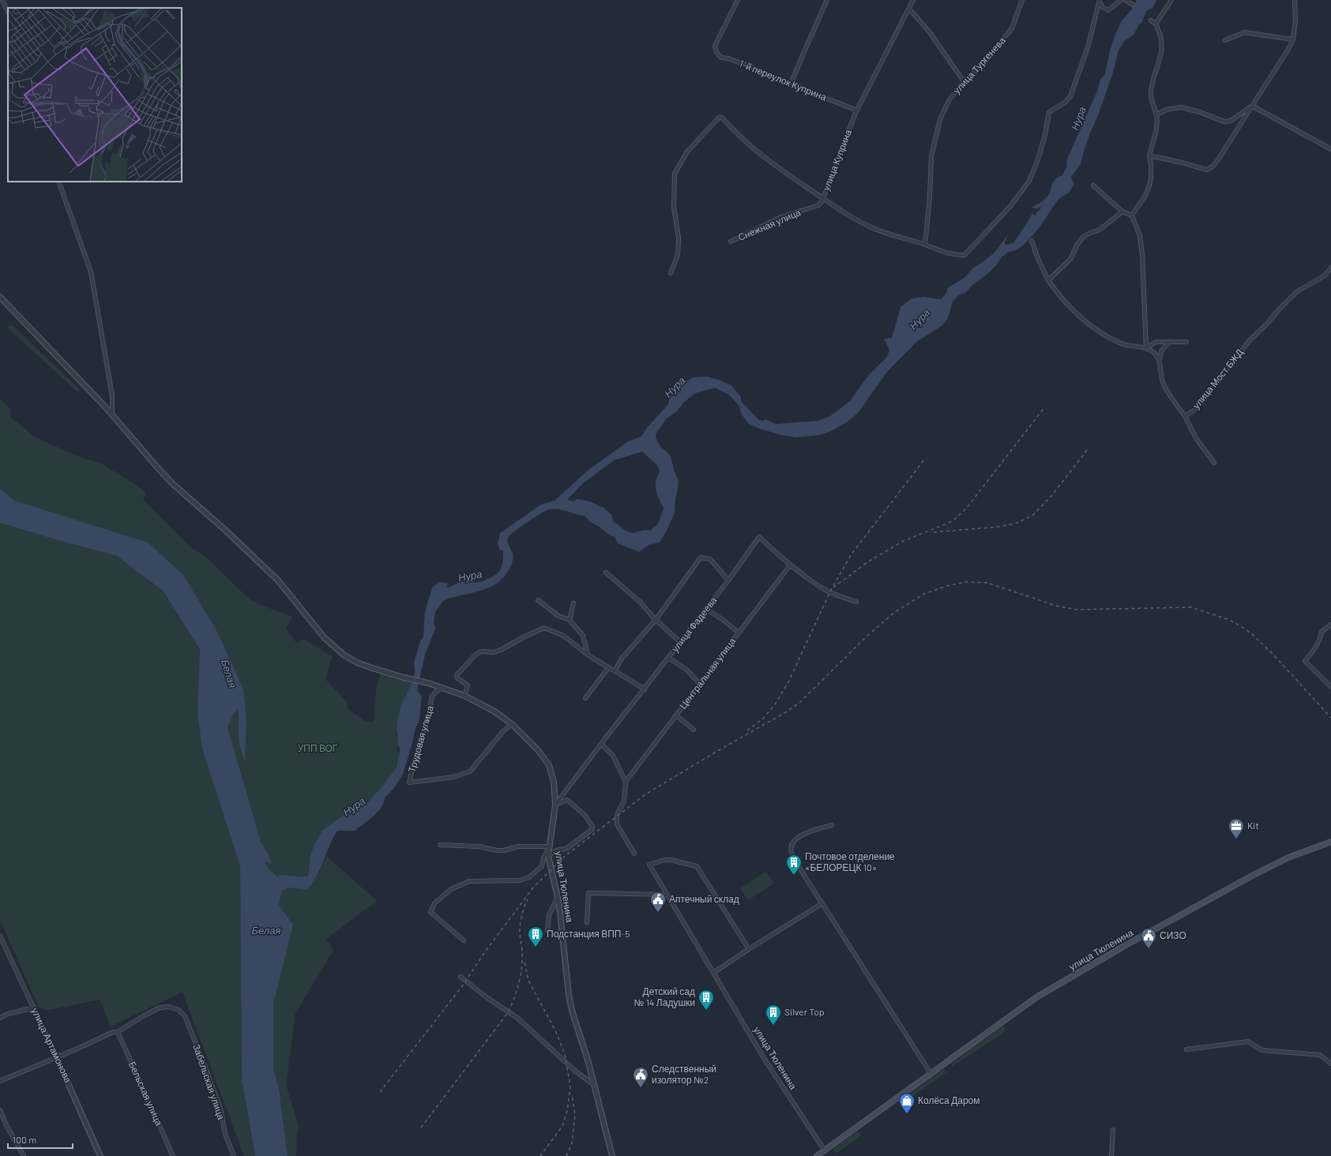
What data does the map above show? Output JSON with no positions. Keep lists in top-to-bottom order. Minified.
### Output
{"streets":{"main road":["улица Тюленина"],"street":["улица Тургенева","1-й переулок Куприна","улица Куприна","Снежная улица","улица Мост БЖД","улица Фадеева","Центральная улица","Трудовая улица","улица Артамонова","Забельская улица","Бельская улица"]},"crossings":[["улица Тургенева","улица Куприна"],["1-й переулок Куприна","улица Куприна"],["улица Куприна","Снежная улица"],["улица Фадеева","Центральная улица"],["улица Фадеева","улица Тюленина"],["Трудовая улица","улица Тюленина"],["Забельская улица","Бельская улица"]],"water":["Нура","Белая"],"parks":["УПП ВОГ"],"places":{"office":["Kit"],"building":["Почтовое отделение «БЕЛОРЕЦК 10»","Подстанция ВПП-5","Детский сад № 14 Ладушки","Silver Top"],"public building":["Аптечный склад","СИЗО","Следственный изолятор №2"],"shop":["Колёса Даром"]},"scale_bar":"100 m"}
